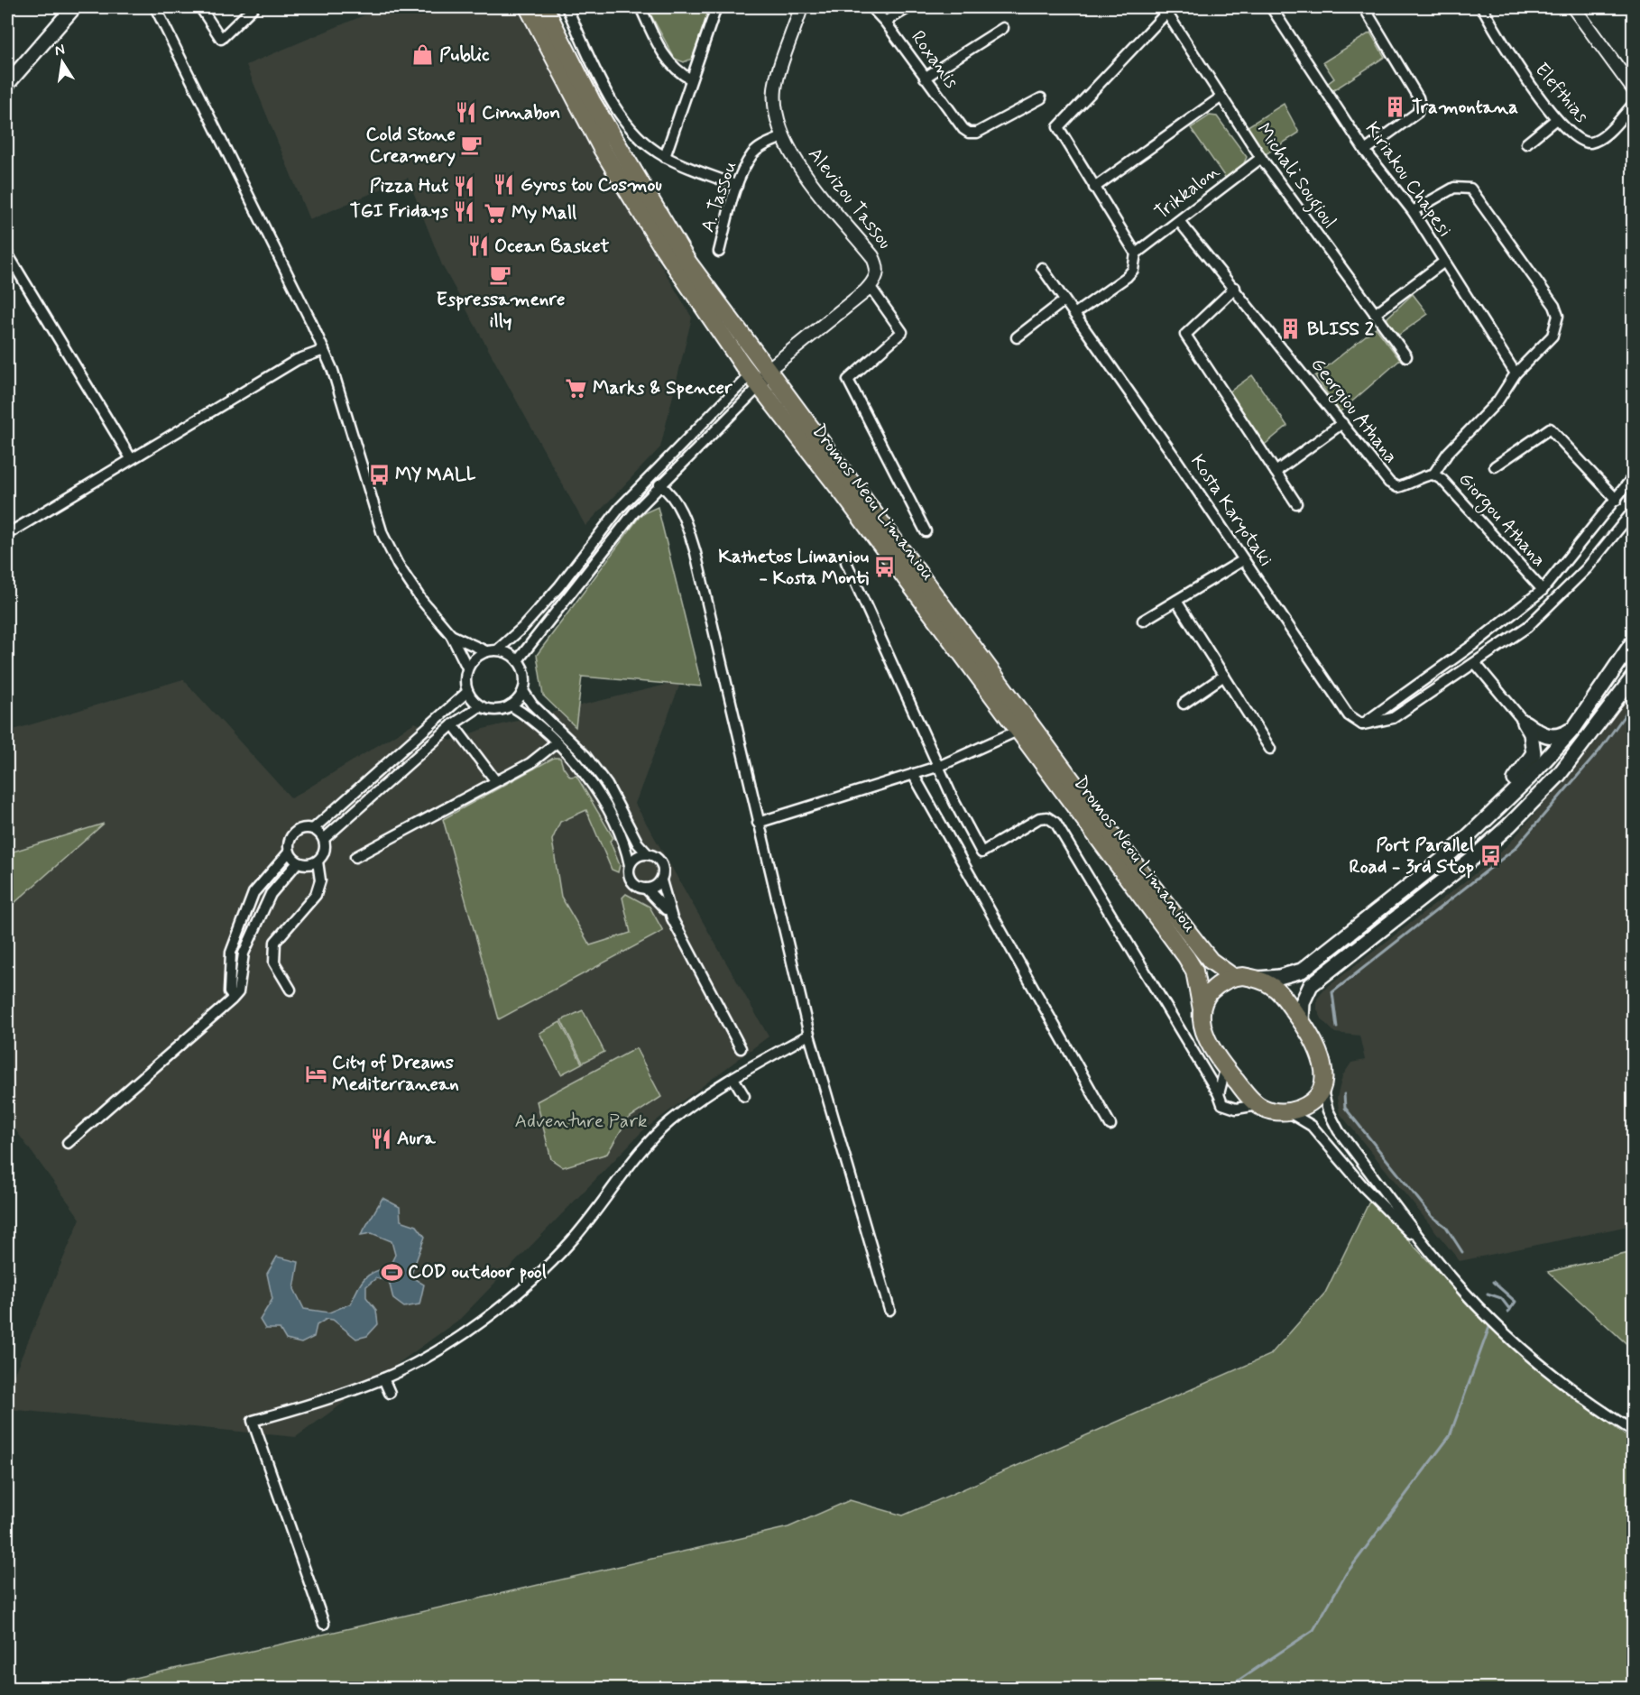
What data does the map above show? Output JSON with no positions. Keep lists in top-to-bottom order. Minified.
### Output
{"streets":{"main road":["Dromos Neou Limaniou"],"street":["Roxanis","Elefthias","Michali Sougioul","Kiriakou Chapesi","Trikkalon","A. Tassou","Alevizou Tassou","Georgiou Athana","Kosta Karyotaki","Giorgou Athana"]},"crossings":[["Michali Sougioul","Trikkalon"],["Trikkalon","Georgiou Athana"],["A. Tassou","Alevizou Tassou"],["Georgiou Athana","Giorgou Athana"]],"parks":["Adventure Park"],"places":{"shop":["Public"],"building":["Tramontana","BLISS 2"],"restaurant":["Cinnabon","Gyros tou Cosmou","Pizza Hut","TGI Fridays","Ocean Basket","Aura"],"cafe":["Cold Stone Creamery","Espressamenre illy"],"supermarket":["My Mall","Marks & Spencer"],"bus stop":["MY MALL","Kathetos Limaniou - Kosta Monti","Port Parallel Road - 3rd Stop"],"hotel":["City of Dreams Mediterranean"],"sports":["COD outdoor pool"]},"north":"top"}
